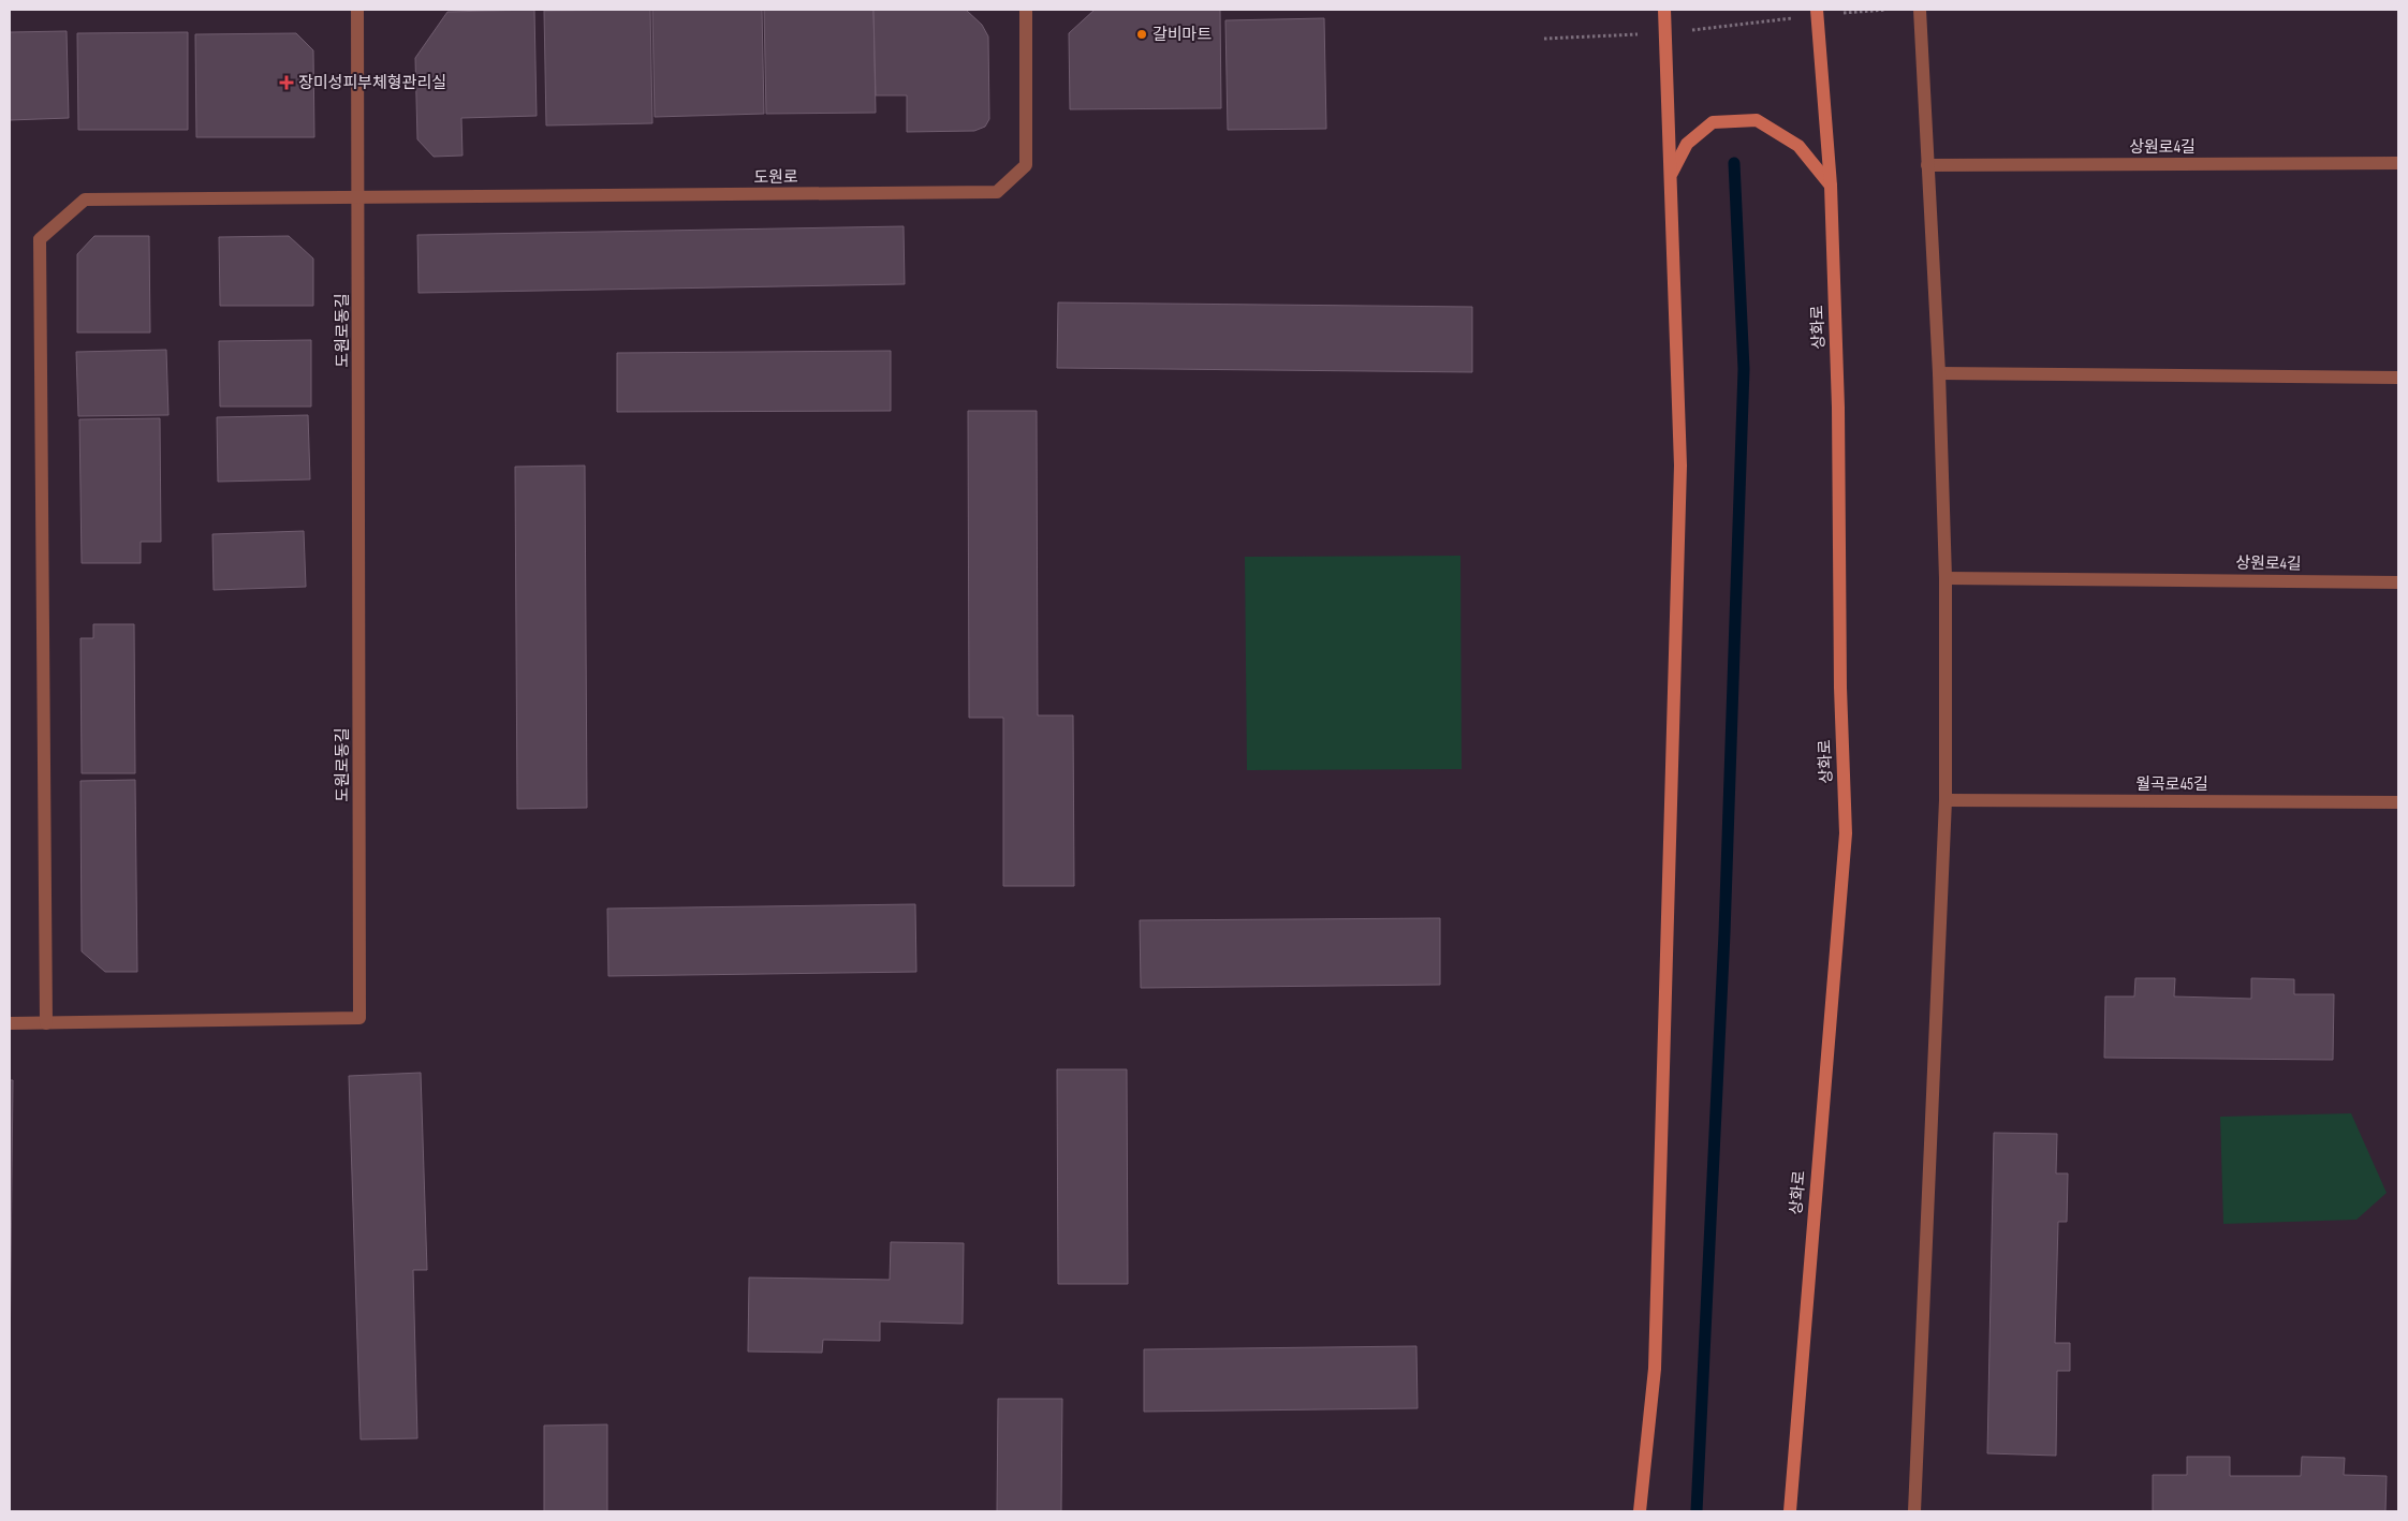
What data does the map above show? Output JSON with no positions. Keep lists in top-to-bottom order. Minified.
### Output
{"streets":{"main road":["상화로"],"street":["상원로4길","도원로","도원로동길","월곡로45길"]},"crossings":[["도원로","도원로동길"]],"places":{"other":["갈비마트"],"health":["장미성피부체형관리실"]}}
